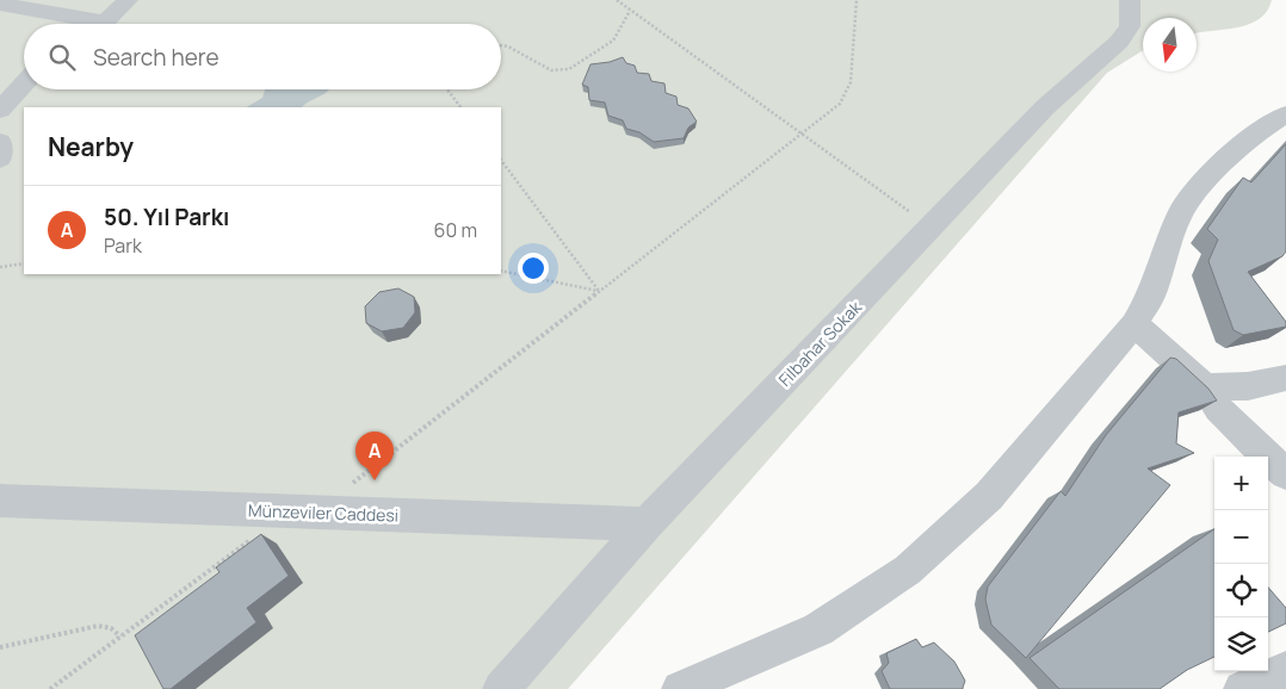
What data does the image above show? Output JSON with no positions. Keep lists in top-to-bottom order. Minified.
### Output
{"streets":{"street":["Filbahar Sokak","Münzeviler Caddesi"]},"crossings":[["Filbahar Sokak","Münzeviler Caddesi"]],"north":"bottom","page":{"search":"Search here","heading":"Nearby","list":[{"mark":"A","name":"50. Yıl Parkı","note":"Park","value":"60 m"}],"pins":"A","map_buttons":["+","−"]}}
